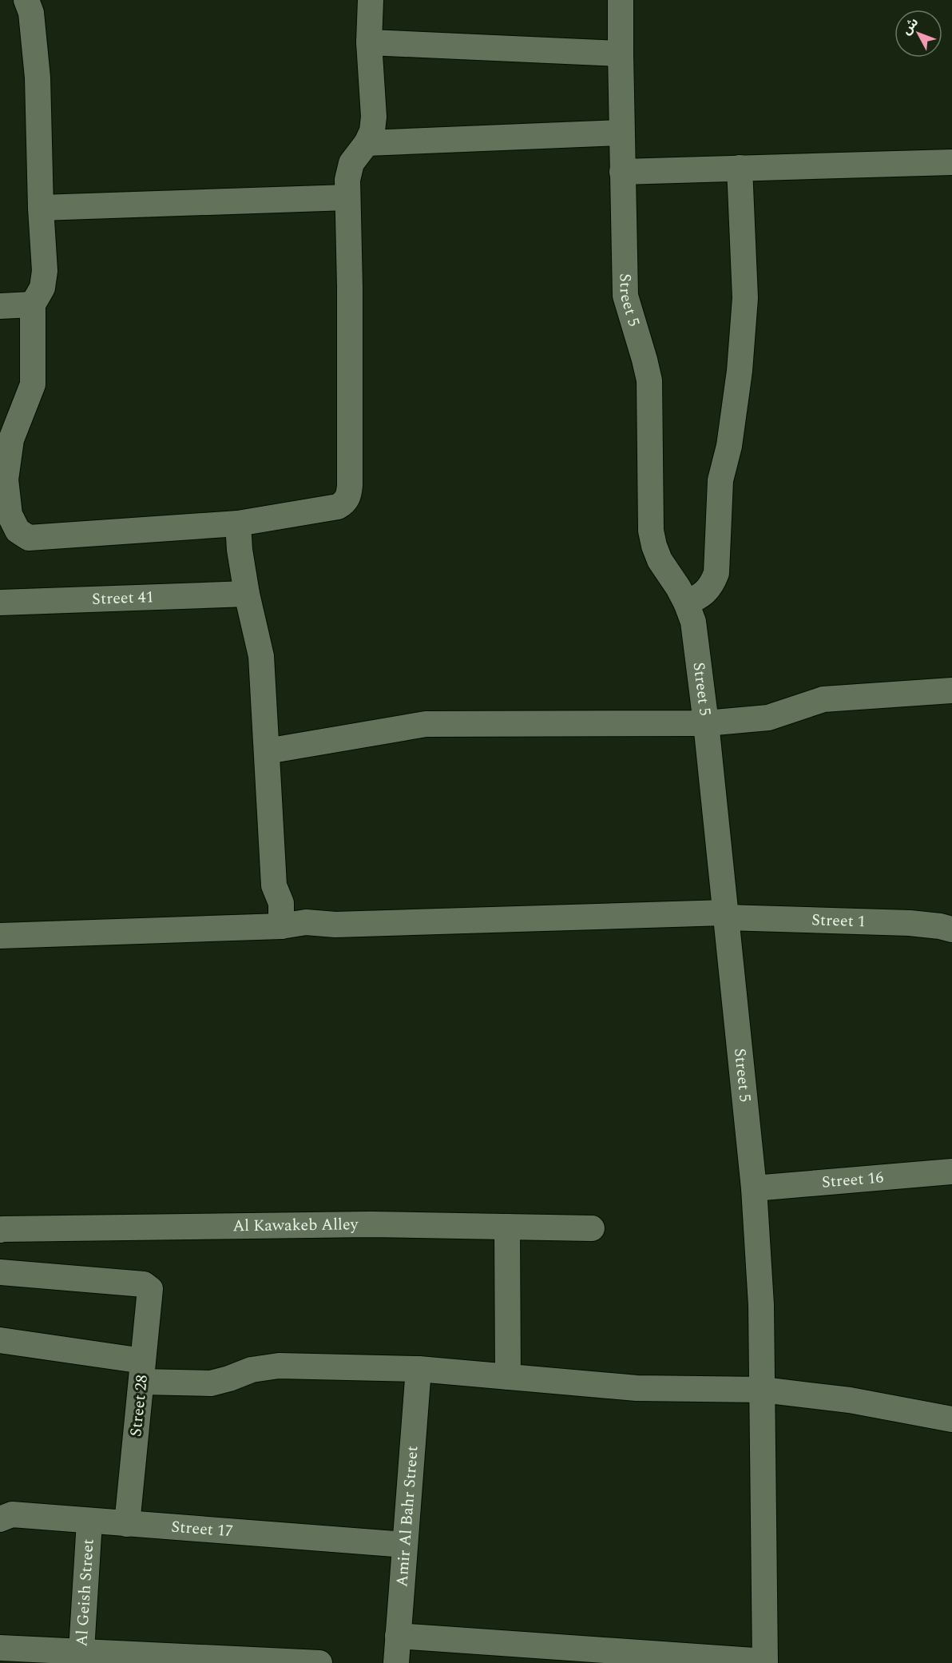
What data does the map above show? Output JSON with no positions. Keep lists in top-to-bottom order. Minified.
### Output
{"streets":{"street":["Street 5","Street 41","Street 1","Street 16","Al Kawakeb Alley","Street 28","Amir Al Bahr Street","Street 17","Al Geish Street"]},"crossings":[["Street 5","Street 1"],["Street 5","Street 16"],["Street 28","Street 17"],["Amir Al Bahr Street","Street 17"],["Street 17","Al Geish Street"]],"north":"top left"}
